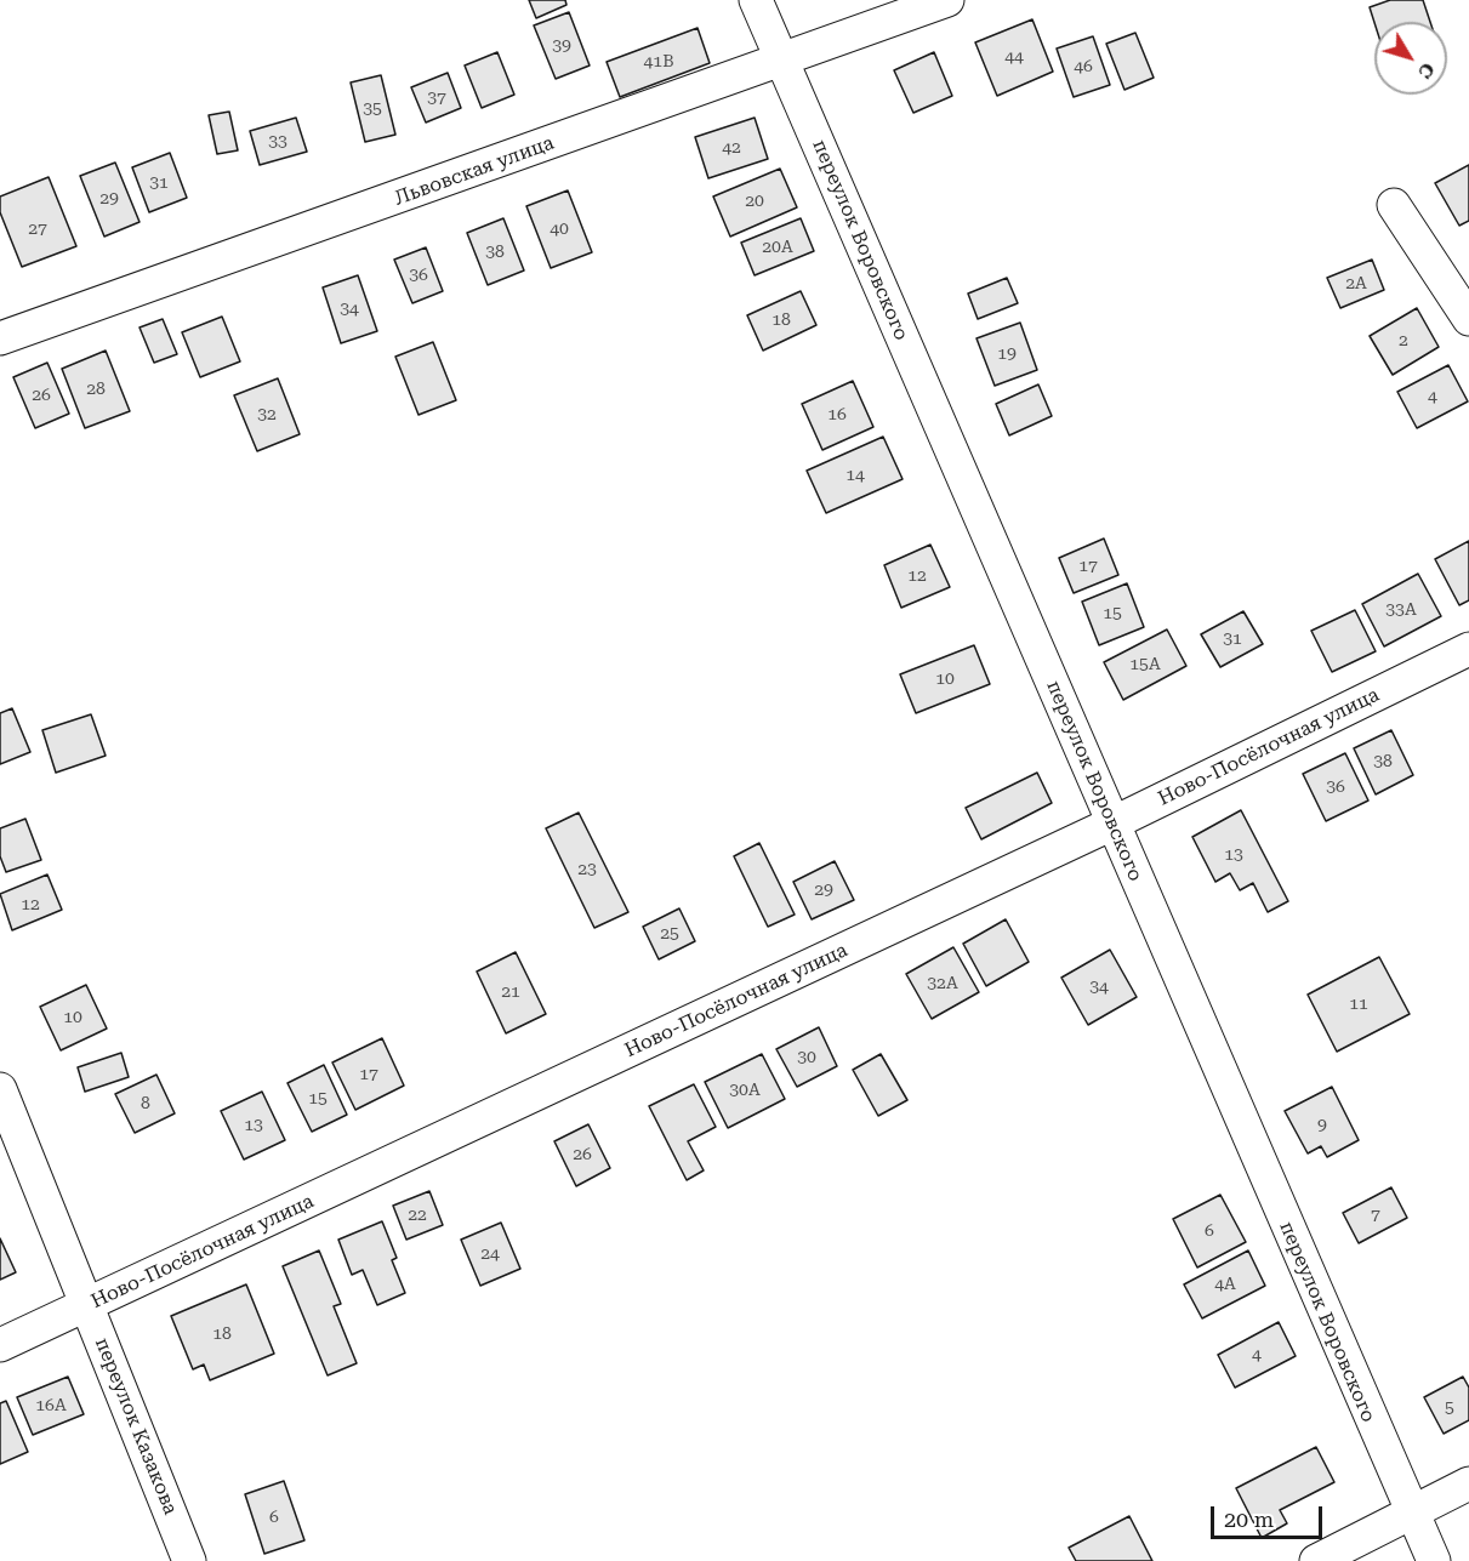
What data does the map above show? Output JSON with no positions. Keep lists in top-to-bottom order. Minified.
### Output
{"streets":{"street":["Львовская улица","переулок Воровского","Ново-Посёлочная улица","переулок Казакова"]},"crossings":[["Львовская улица","переулок Воровского"],["переулок Воровского","Ново-Посёлочная улица"],["Ново-Посёлочная улица","переулок Казакова"]],"house_numbers":["39","44","41В","46","37","35","33","42","31","29","20","27","40","20А","38","36","2А","34","18","2","19","28","26","4","32","16","14","17","12","33А","15","31","15А","10","38","36","13","23","29","12","25","32А","34","21","11","10","30","17","30А","15","8","13","9","26","22","7","6","24","4А","18","4","16А","5","6"],"scale_bar":"20 m","north":"bottom right"}
